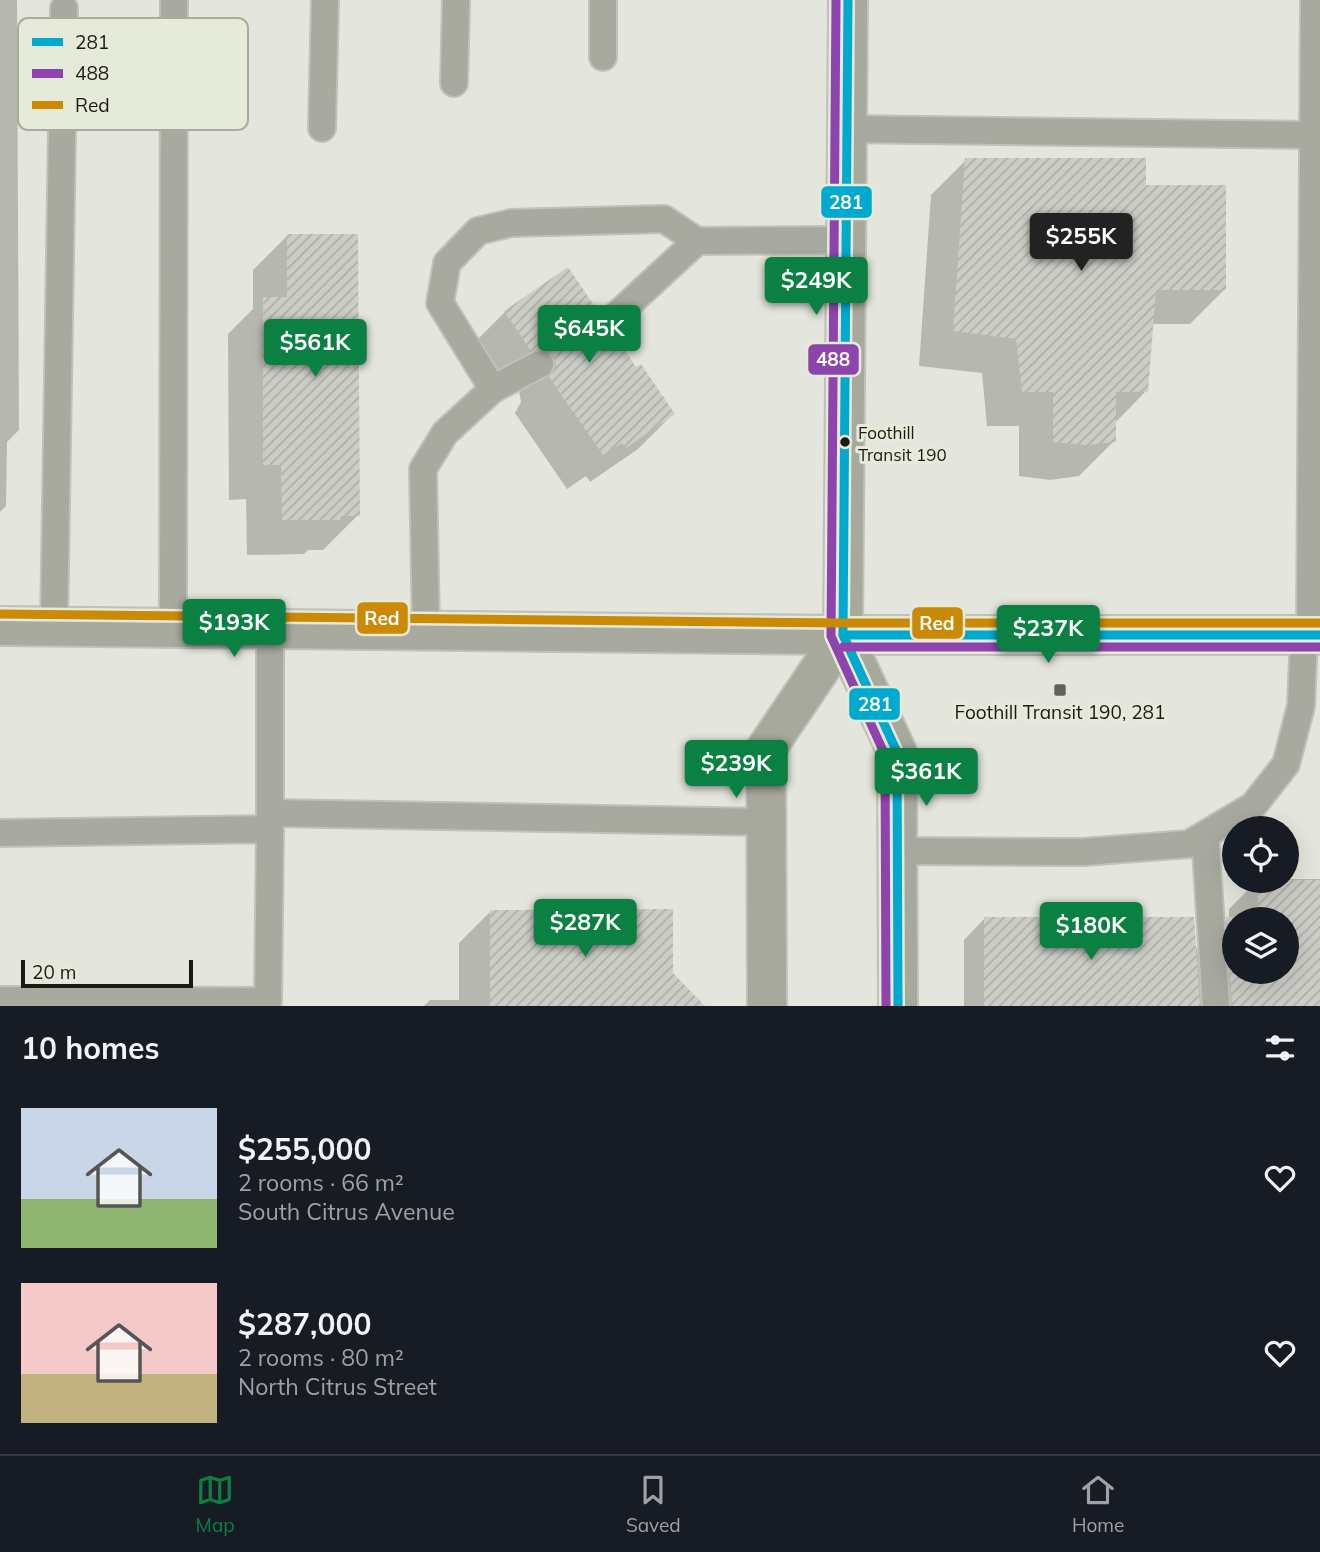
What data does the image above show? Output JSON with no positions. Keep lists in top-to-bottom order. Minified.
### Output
{"places":{"other":["Foothill Transit 190"],"transit":["Foothill Transit 190, 281"]},"lines":["transit line 281","transit line 488","transit line Red"],"legend":["281","488","Red"],"scale_bar":"20 m","page":{"price":["$255K","$249K","$645K","$561K","$193K","$237K","$239K","$361K","$287K","$180K"],"scale":"20 m","heading":"10 homes","list":[{"name":"$255,000","note":"2 rooms · 66 m² · South Citrus Avenue"},{"name":"$287,000","note":"2 rooms · 80 m² · North Citrus Street"}],"tabs":["Map","Saved","Home"]}}
